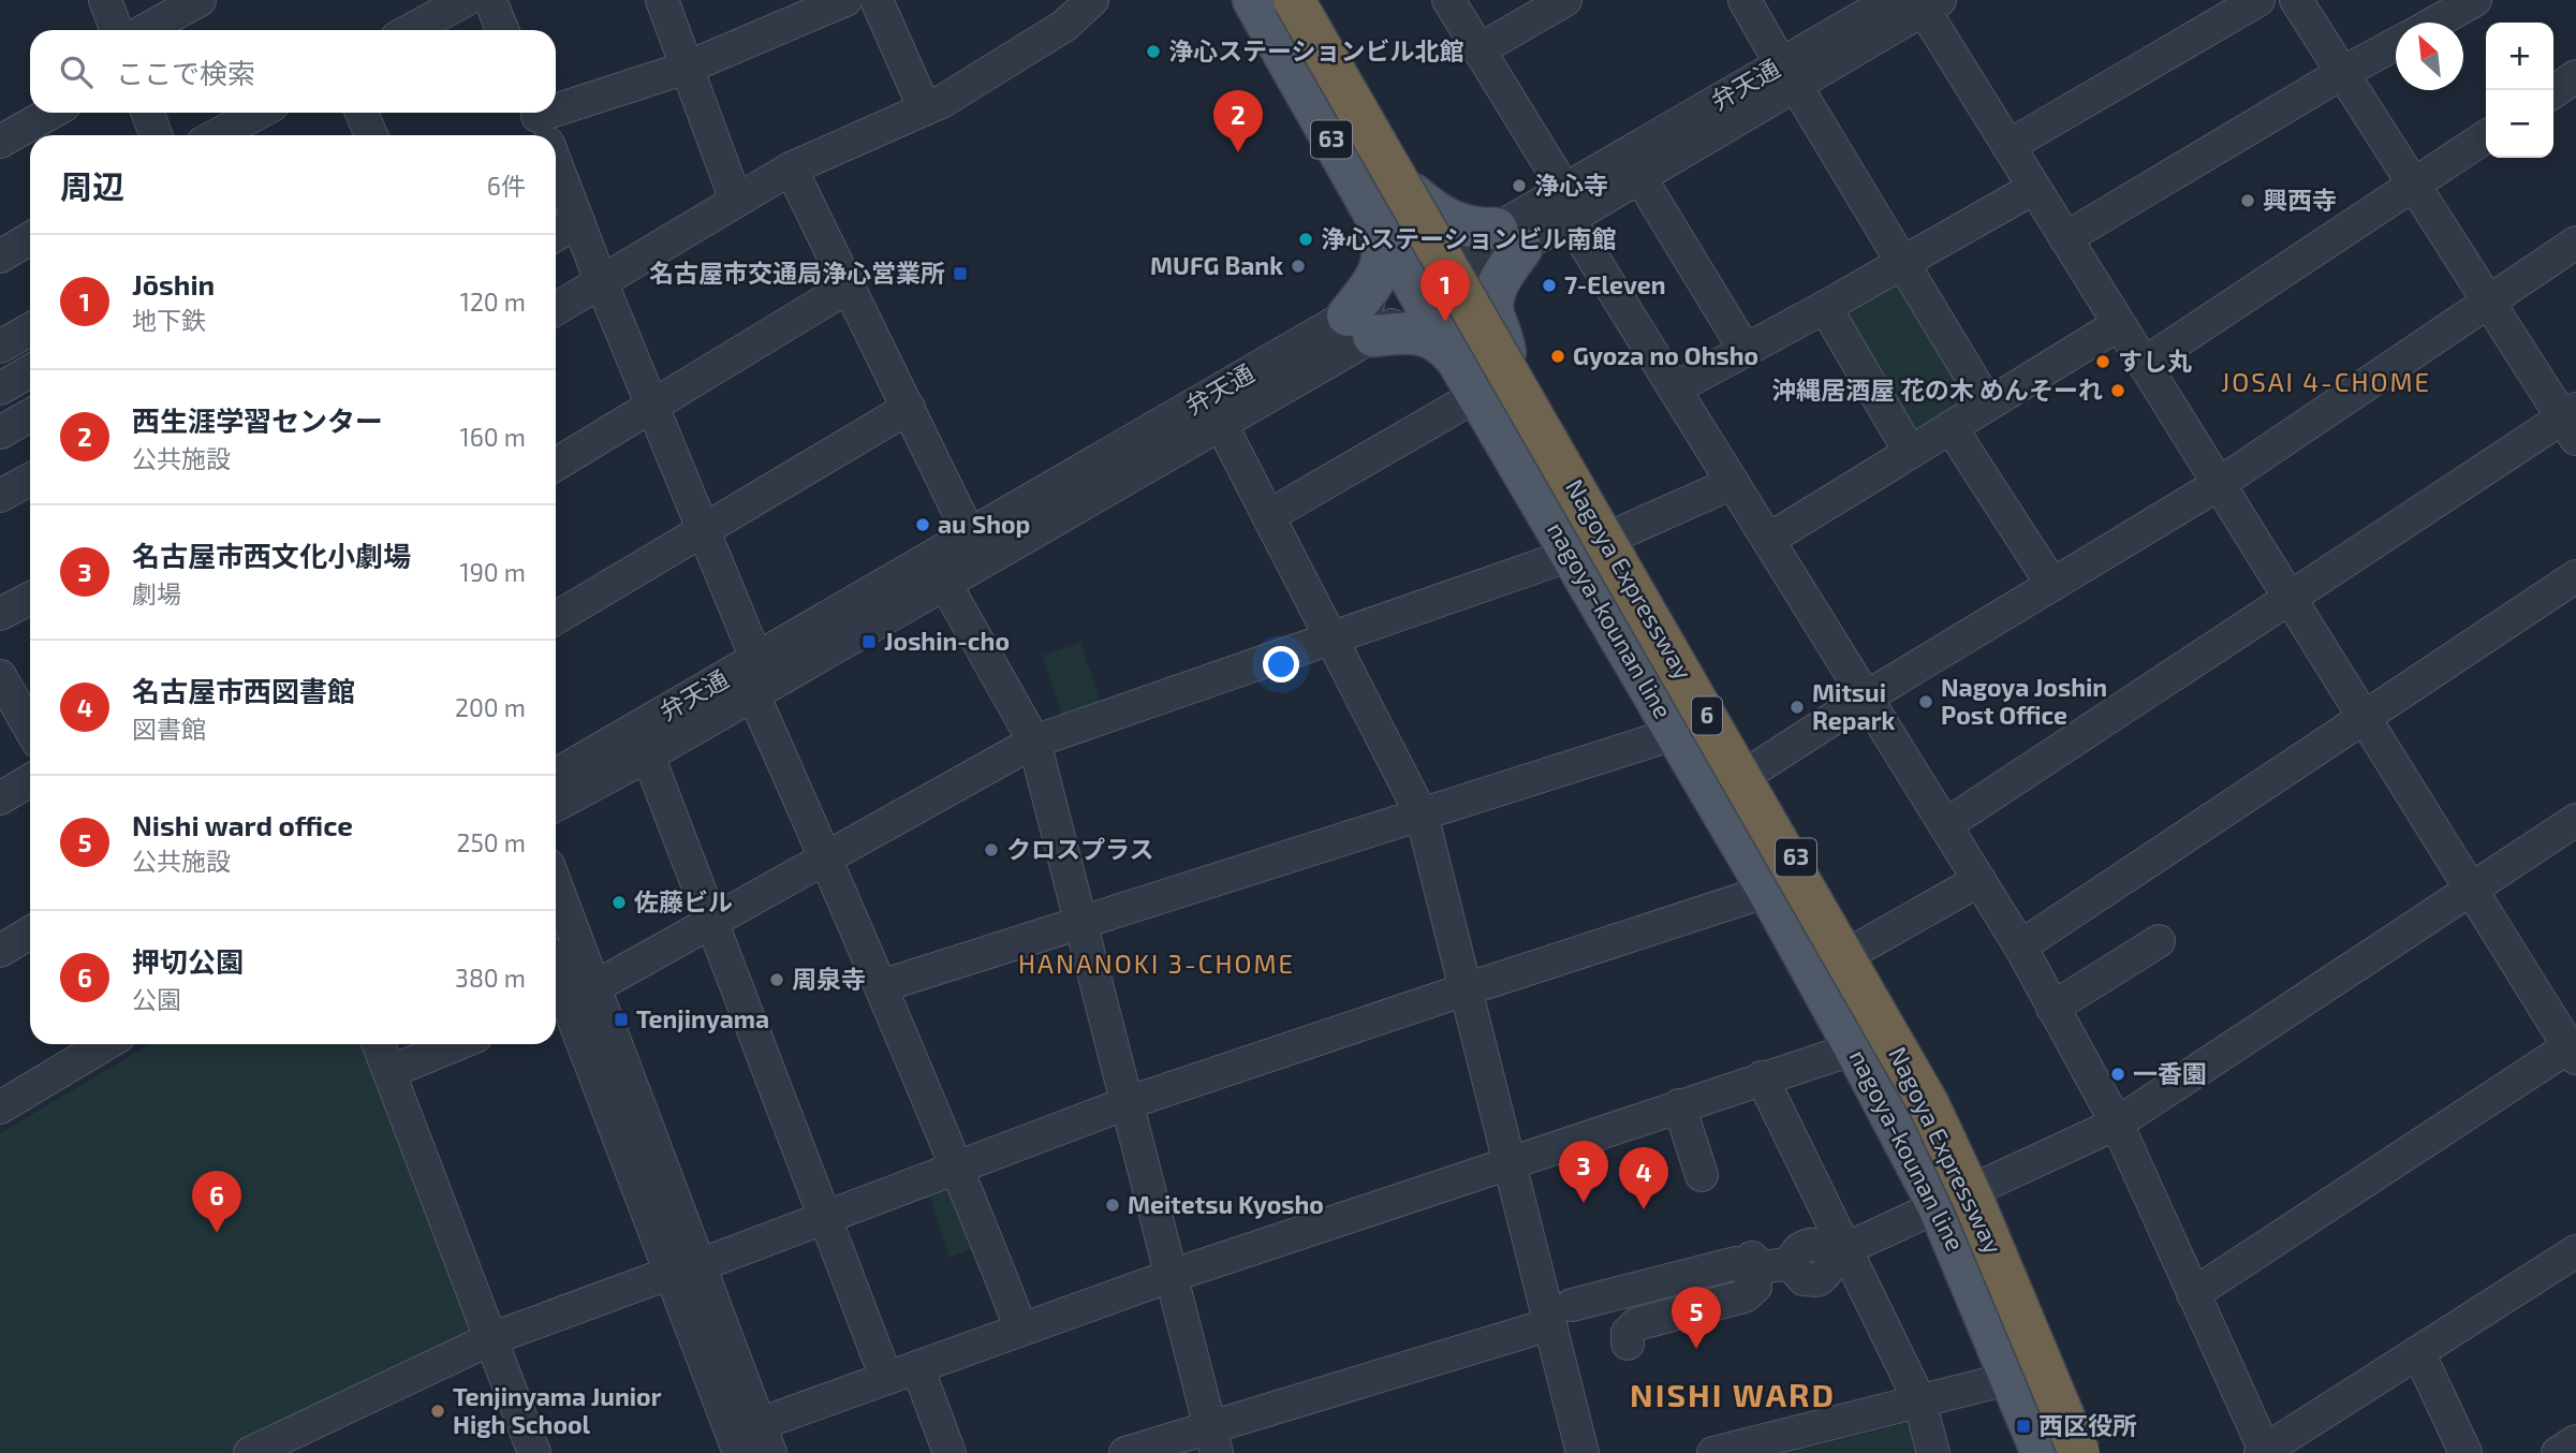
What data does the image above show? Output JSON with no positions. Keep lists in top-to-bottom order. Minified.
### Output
{"streets":{"highway":["Nagoya Expressway","6"],"main road":["63","nagoya-kounan line"],"street":["弁天通"]},"crossings":[["弁天通","nagoya-kounan line"]],"districts":["JOSAI 4-CHOME","HANANOKI 3-CHOME","NISHI WARD"],"places":{"other":["浄心ステーションビル北館","浄心寺","興西寺","浄心ステーションビル南館","MUFG Bank","7-Eleven","Gyoza no Ohsho","すし丸","沖縄居酒屋 花の木 めんそーれ","au Shop","Nagoya Joshin Post Office","Mitsui Repark","クロスプラス","佐藤ビル","周泉寺","一香園","Meitetsu Kyosho","Tenjinyama Junior High School"],"transit":["名古屋市交通局浄心営業所","Joshin-cho","Tenjinyama","西区役所"]},"north":"top left","page":{"map_buttons":["+","−"],"search":"ここで検索","pins":["2","1","3","4","6","5"],"heading":["周辺","6件"],"list":[{"mark":"1","name":"Jōshin","note":"地下鉄","value":"120 m"},{"mark":"2","name":"西生涯学習センター","note":"公共施設","value":"160 m"},{"mark":"3","name":"名古屋市西文化小劇場","note":"劇場","value":"190 m"},{"mark":"4","name":"名古屋市西図書館","note":"図書館","value":"200 m"},{"mark":"5","name":"Nishi ward office","note":"公共施設","value":"250 m"},{"mark":"6","name":"押切公園","note":"公園","value":"380 m"}]}}
